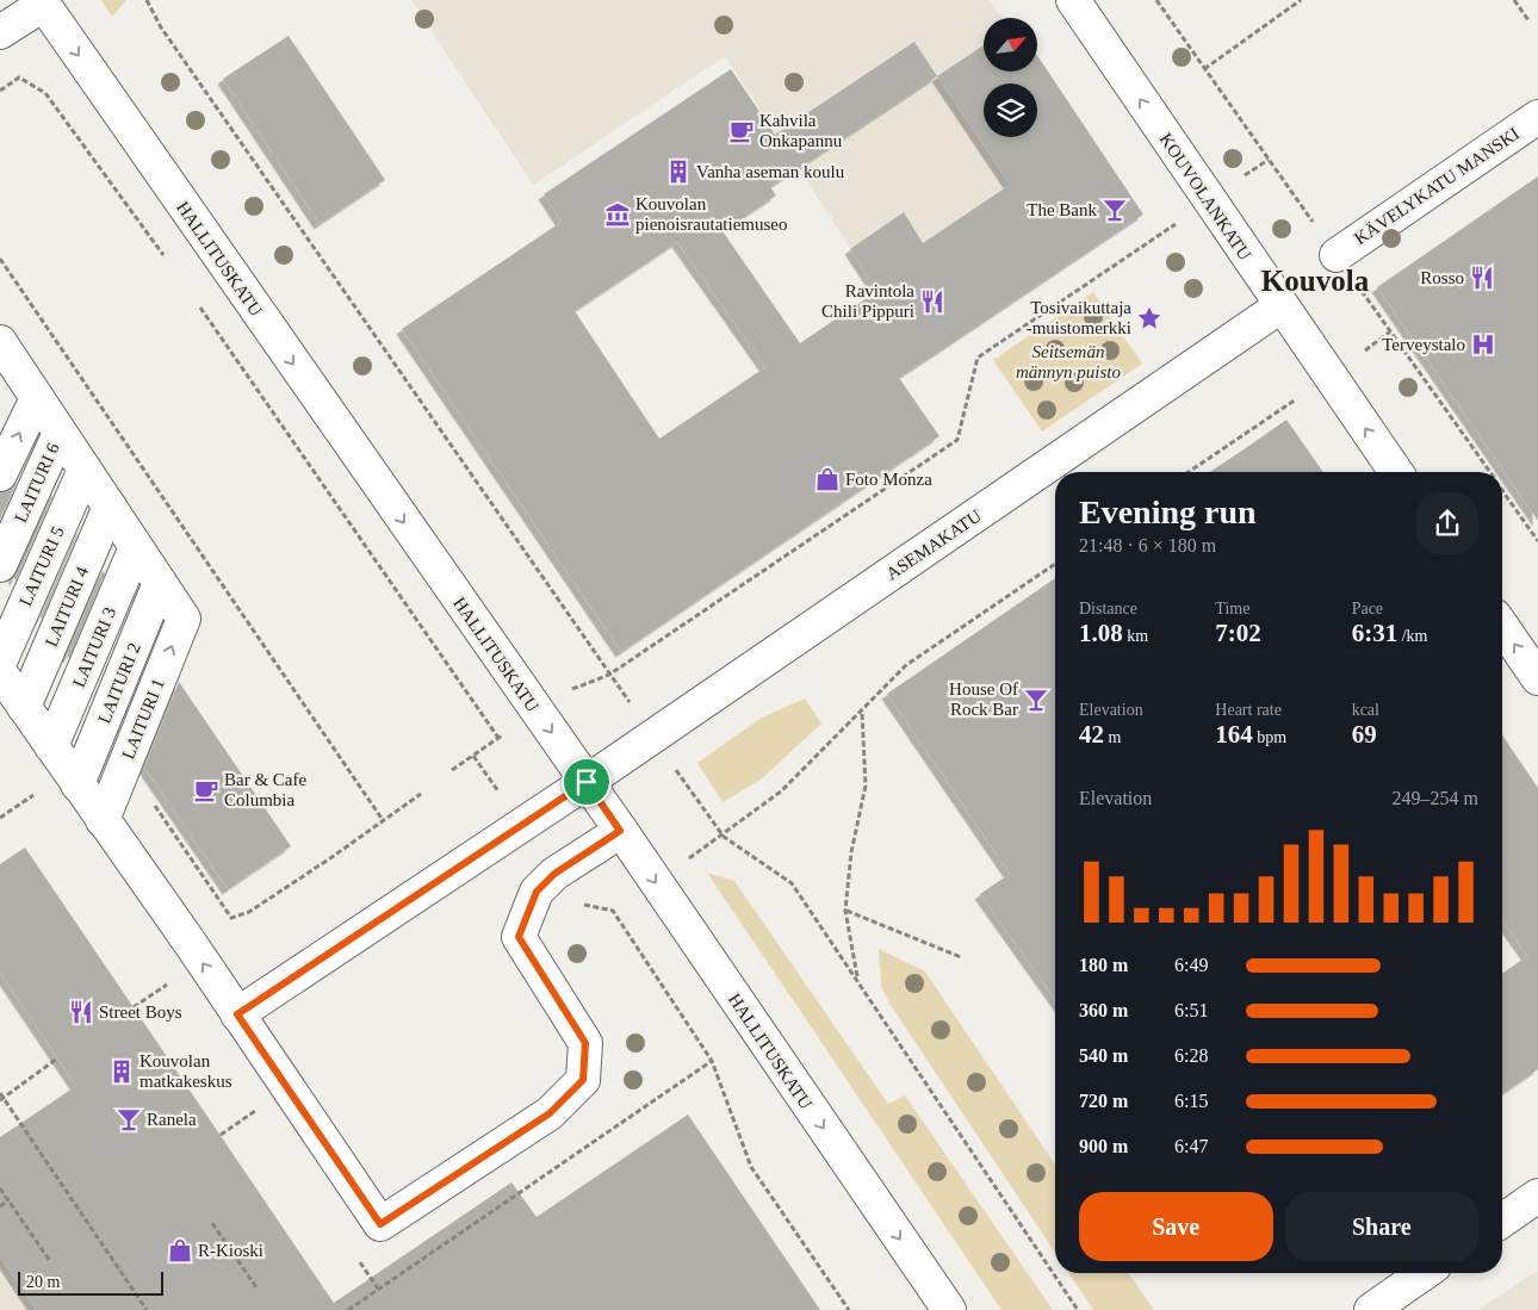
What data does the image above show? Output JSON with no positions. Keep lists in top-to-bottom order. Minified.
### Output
{"streets":{"street":["KÄVELYKATU MANSKI","KOUVOLANKATU","HALLITUSKATU","LAITURI 6","ASEMAKATU","LAITURI 5","LAITURI 4","LAITURI 3","LAITURI 2","LAITURI 1"]},"crossings":[["KOUVOLANKATU","ASEMAKATU"],["HALLITUSKATU","ASEMAKATU"],["LAITURI 2","LAITURI 1"]],"one_way":["KOUVOLANKATU","HALLITUSKATU","LAITURI 1"],"districts":["Kouvola"],"parks":["Seitsemän männyn puisto"],"places":{"cafe":["Kahvila Onkapannu","Bar & Cafe Columbia"],"building":["Vanha aseman koulu","Kouvolan matkakeskus"],"bar":["The Bank","House Of Rock Bar","Ranela"],"museum":["Kouvolan pienoisrautatiemuseo"],"restaurant":["Rosso","Ravintola Chili Pippuri","Street Boys"],"place":["Tosivaikuttaja -muistomerkki"],"hospital":["Terveystalo"],"shop":["Foto Monza","R-Kioski"]},"scale_bar":"20 m","north":"top right","page":{"heading":["Evening run","21:48 · 6 × 180 m"],"stats":[["Distance","1.08 km"],["Time","7:02"],["Pace","6:31 /km"],["Elevation","42 m"],["Heart rate","164 bpm"],["kcal","69"]],"chart":["Elevation","249–254 m"],"list":[{"name":"180 m","note":"6:49"},{"name":"360 m","note":"6:51"},{"name":"540 m","note":"6:28"},{"name":"720 m","note":"6:15"},{"name":"900 m","note":"6:47"}],"buttons":["Save","Share"],"scale":"20 m"}}
